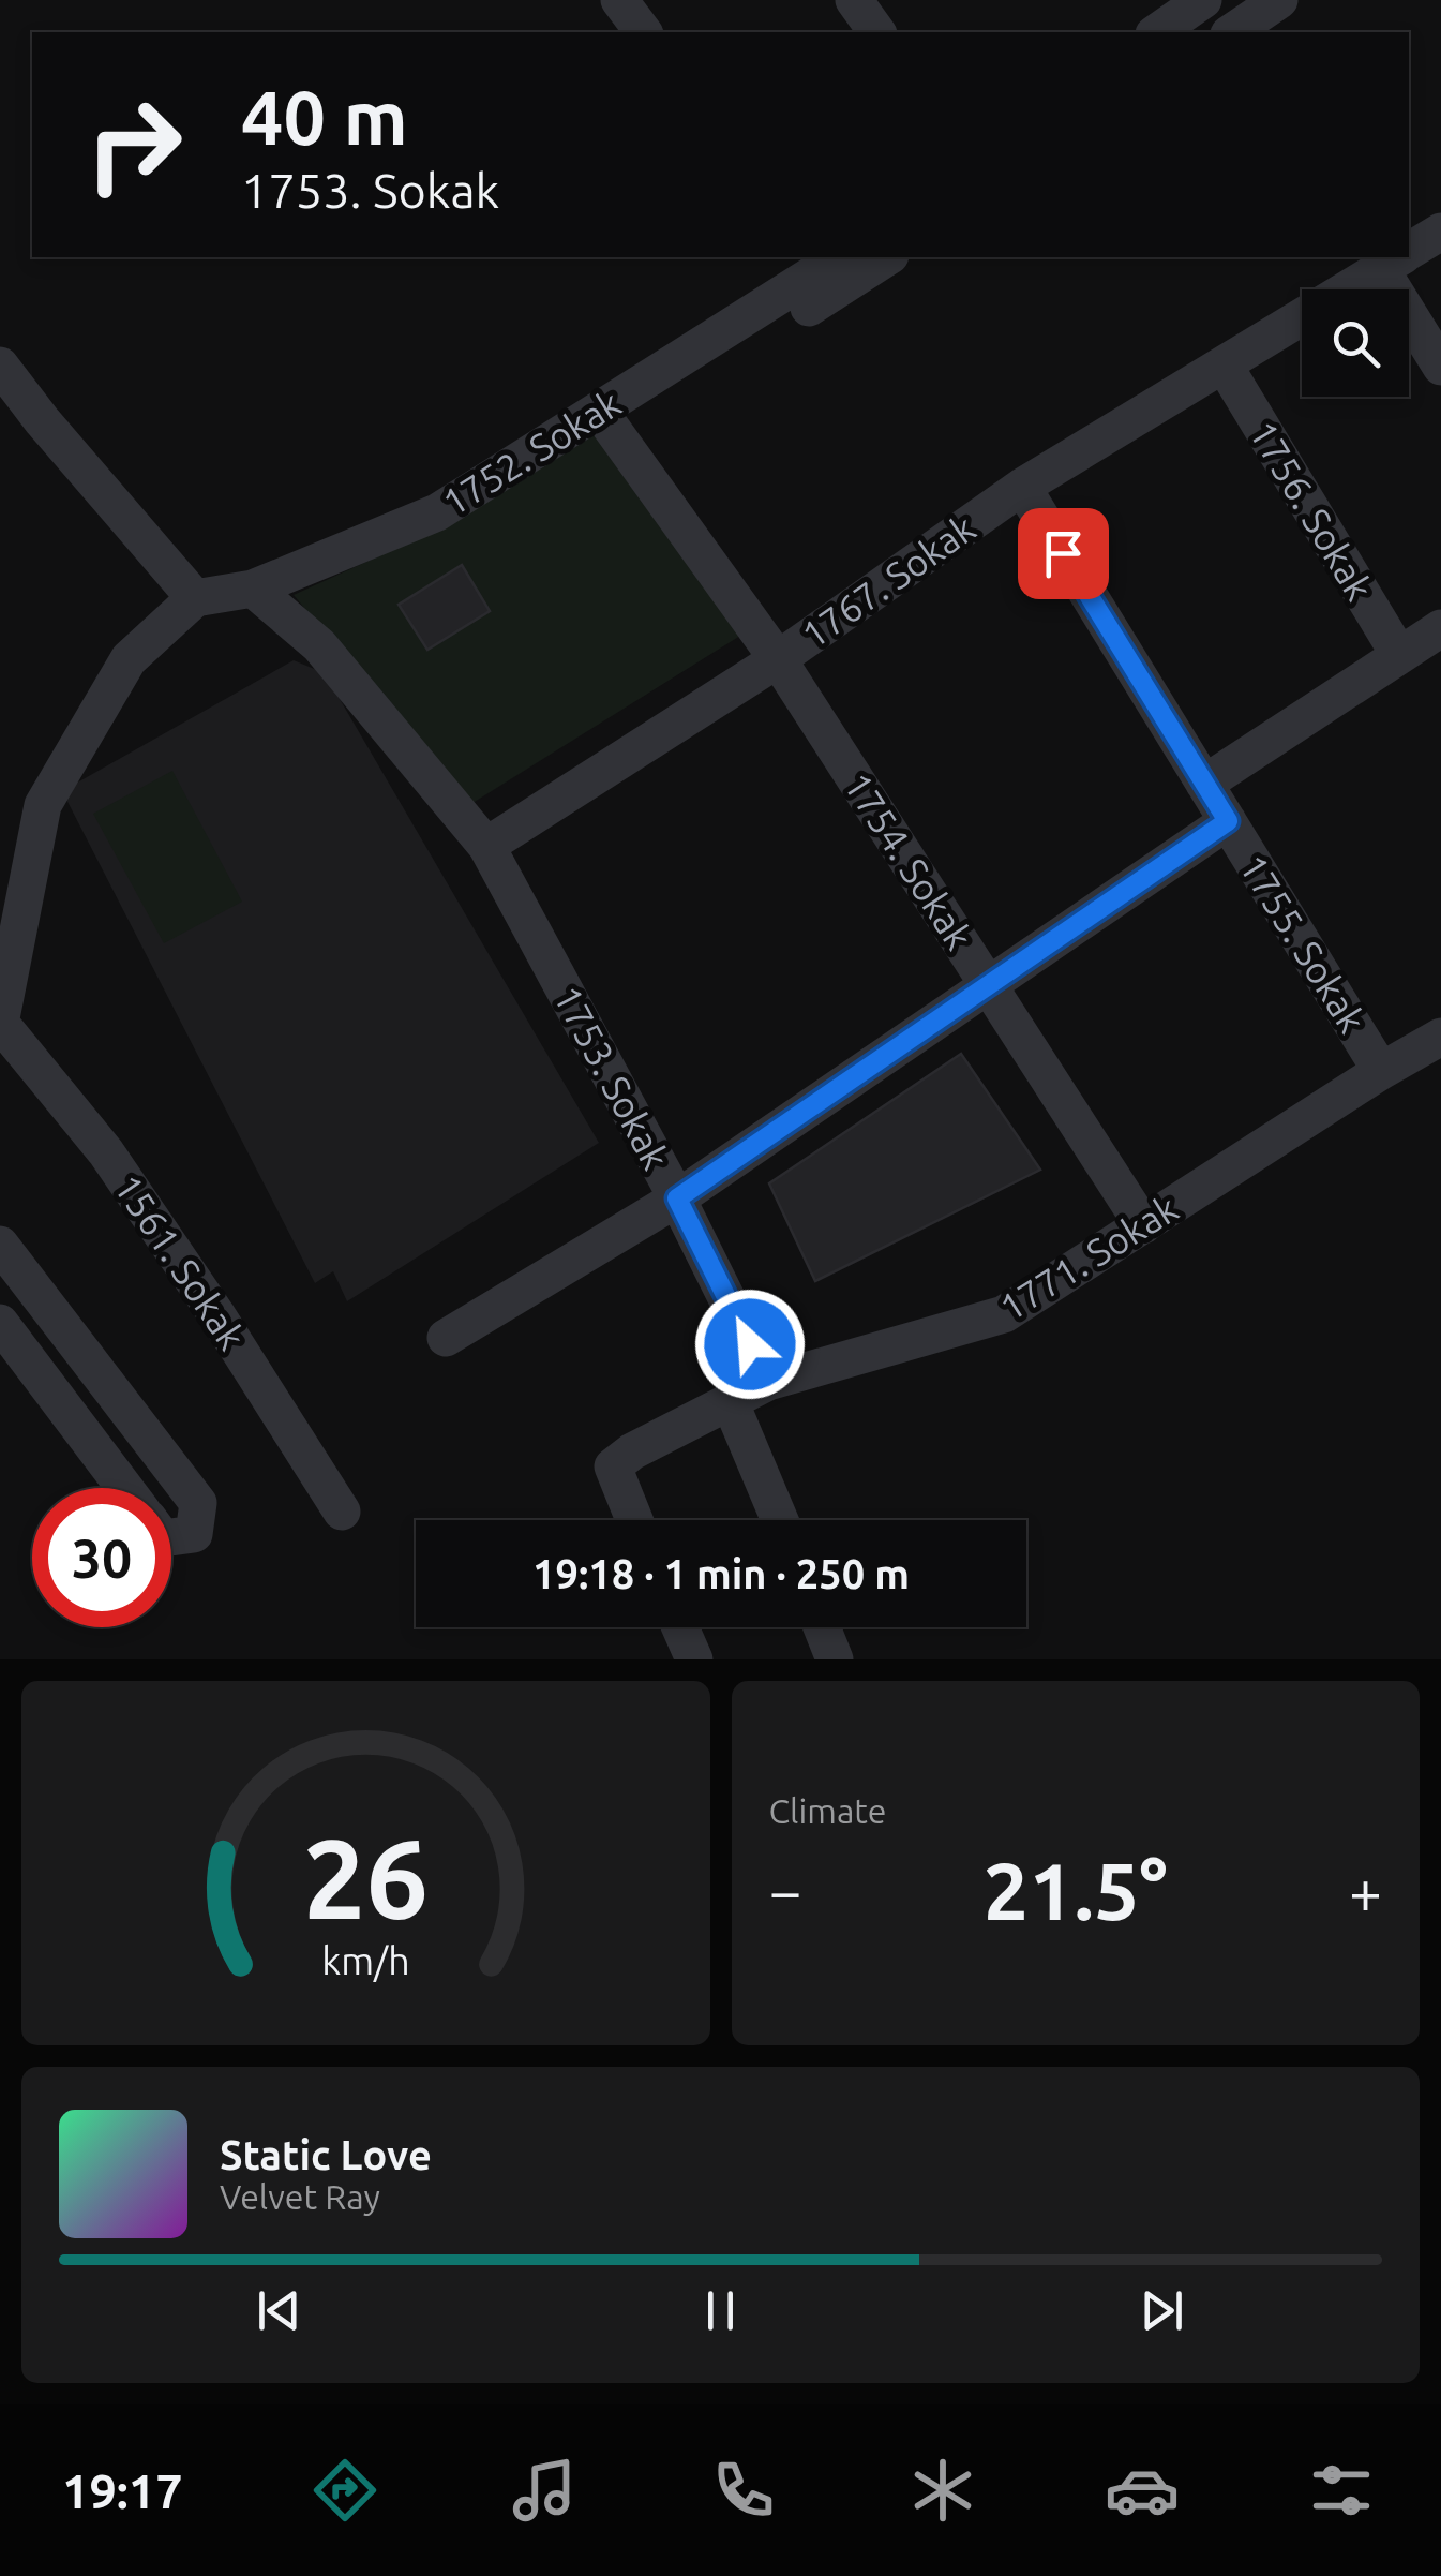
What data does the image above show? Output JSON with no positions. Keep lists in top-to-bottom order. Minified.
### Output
{"streets":{"street":["1752. Sokak","1756. Sokak","1767. Sokak","1754. Sokak","1755. Sokak","1753. Sokak","1771. Sokak","1561. Sokak"]},"crossings":[["1752. Sokak","1754. Sokak"],["1752. Sokak","1753. Sokak"],["1752. Sokak","1561. Sokak"],["1756. Sokak","1767. Sokak"],["1767. Sokak","1754. Sokak"],["1767. Sokak","1755. Sokak"],["1767. Sokak","1753. Sokak"],["1754. Sokak","1753. Sokak"],["1754. Sokak","1771. Sokak"],["1755. Sokak","1753. Sokak"],["1755. Sokak","1771. Sokak"]],"page":{"turn":["40 m","1753. Sokak"],"limit":"30","trip":"19:18 · 1 min · 250 m","tile":"Climate","heat":["−","21.5°","+"],"song":["Static Love","Velvet Ray"],"tabs":"19:17","gauge":["26","km/h"]}}
